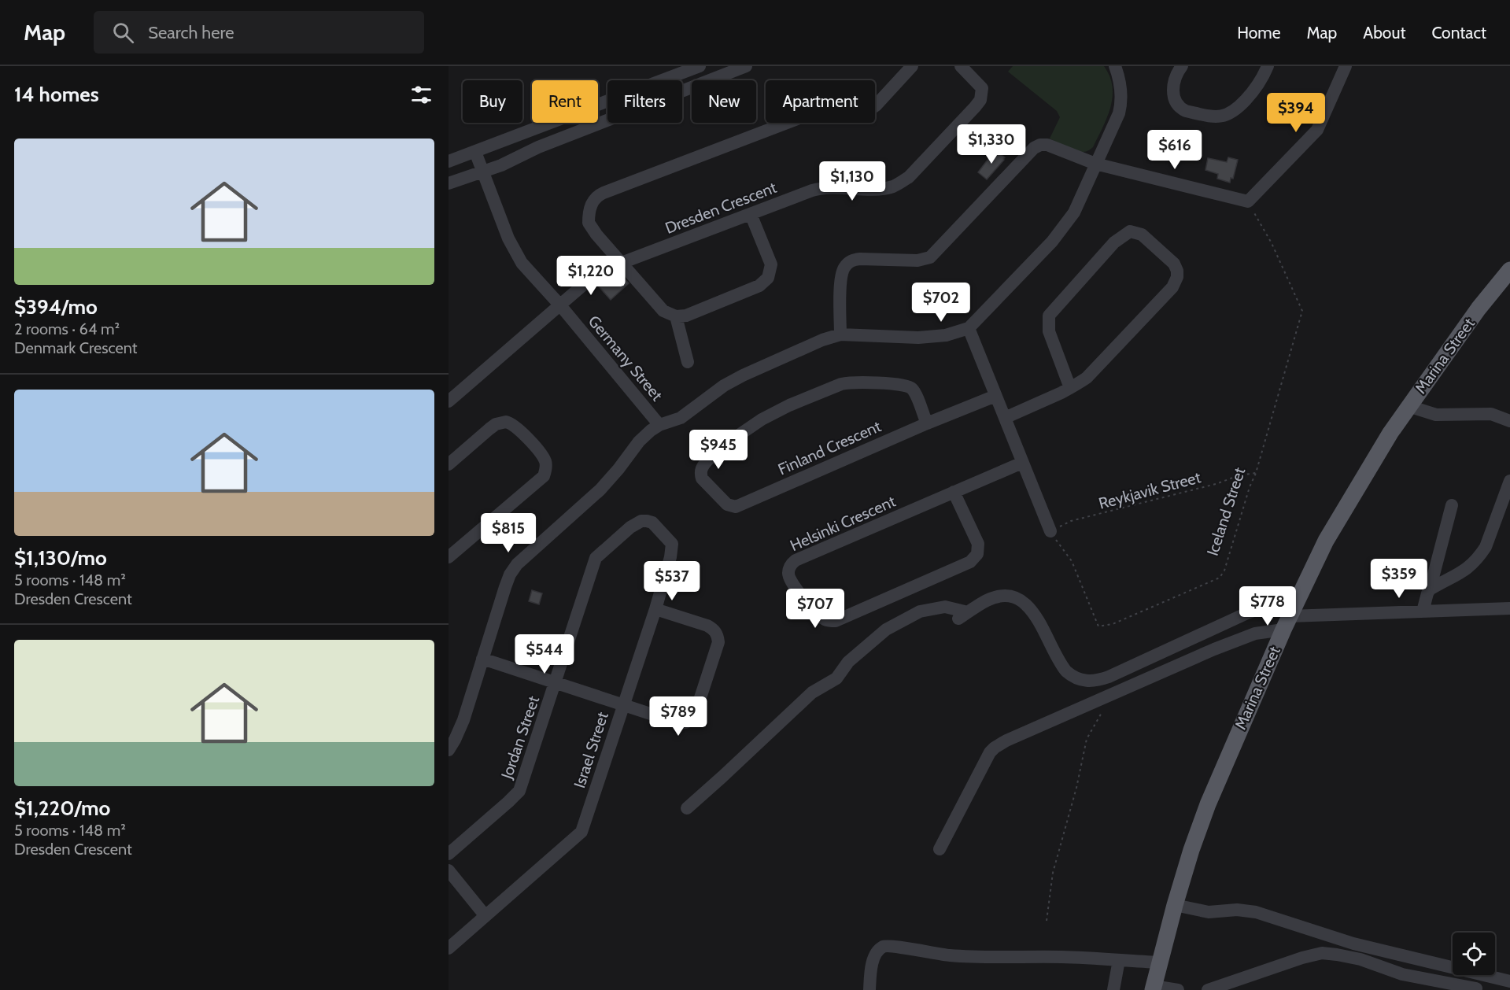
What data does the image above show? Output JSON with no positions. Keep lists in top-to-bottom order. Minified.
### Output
{"streets":{"main road":["Marina Street"],"street":["Dresden Crescent","Germany Street","Finland Crescent","Helsinki Crescent","Jordan Street","Israel Street"],"path":["Reykjavik Street","Iceland Street"]},"crossings":[["Dresden Crescent","Germany Street"],["Reykjavik Street","Iceland Street"],["Jordan Street","Israel Street"]],"page":{"header":"Map","search":"Search here","nav":["Home","Map","About","Contact"],"heading":"14 homes","chip":["Buy","Rent","Filters","New","Apartment"],"price":["$394","$1,330","$616","$1,130","$1,220","$702","$945","$815","$359","$537","$778","$707","$544","$789"],"list":[{"name":"$394/mo","note":"2 rooms · 64 m² · Denmark Crescent"},{"name":"$1,130/mo","note":"5 rooms · 148 m² · Dresden Crescent"},{"name":"$1,220/mo","note":"5 rooms · 148 m² · Dresden Crescent"}]}}
